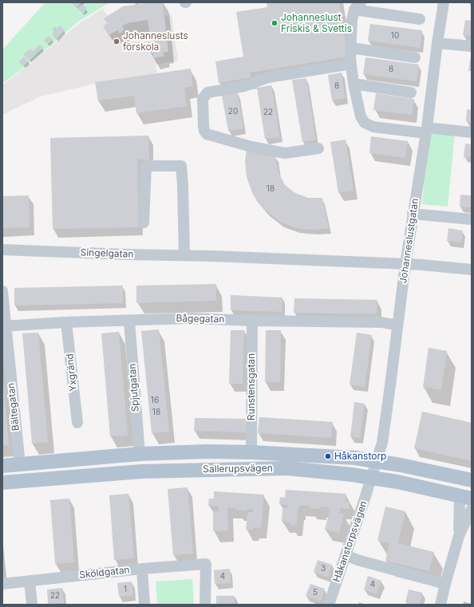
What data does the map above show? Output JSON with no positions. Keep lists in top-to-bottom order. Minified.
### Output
{"streets":{"main road":["Sallerupsvägen"],"street":["Johanneslustgatan","Singelgatan","Bågegatan","Yxgränd","Runstensgatan","Spjutgatan","Bältegatan","Håkanstorpsvägen","Sköldgatan"]},"crossings":[["Johanneslustgatan","Singelgatan"],["Johanneslustgatan","Bågegatan"],["Johanneslustgatan","Sallerupsvägen"],["Johanneslustgatan","Håkanstorpsvägen"],["Bågegatan","Yxgränd"],["Bågegatan","Runstensgatan"],["Bågegatan","Spjutgatan"],["Bågegatan","Bältegatan"],["Runstensgatan","Sallerupsvägen"],["Spjutgatan","Sallerupsvägen"],["Bältegatan","Sallerupsvägen"],["Sallerupsvägen","Håkanstorpsvägen"]],"places":["Johanneslust Friskis & Svettis","Johanneslusts förskola","Håkanstorp"],"house_numbers":["10","8","8","20","22","18","16","18","3","4","4","1","5","22"]}
